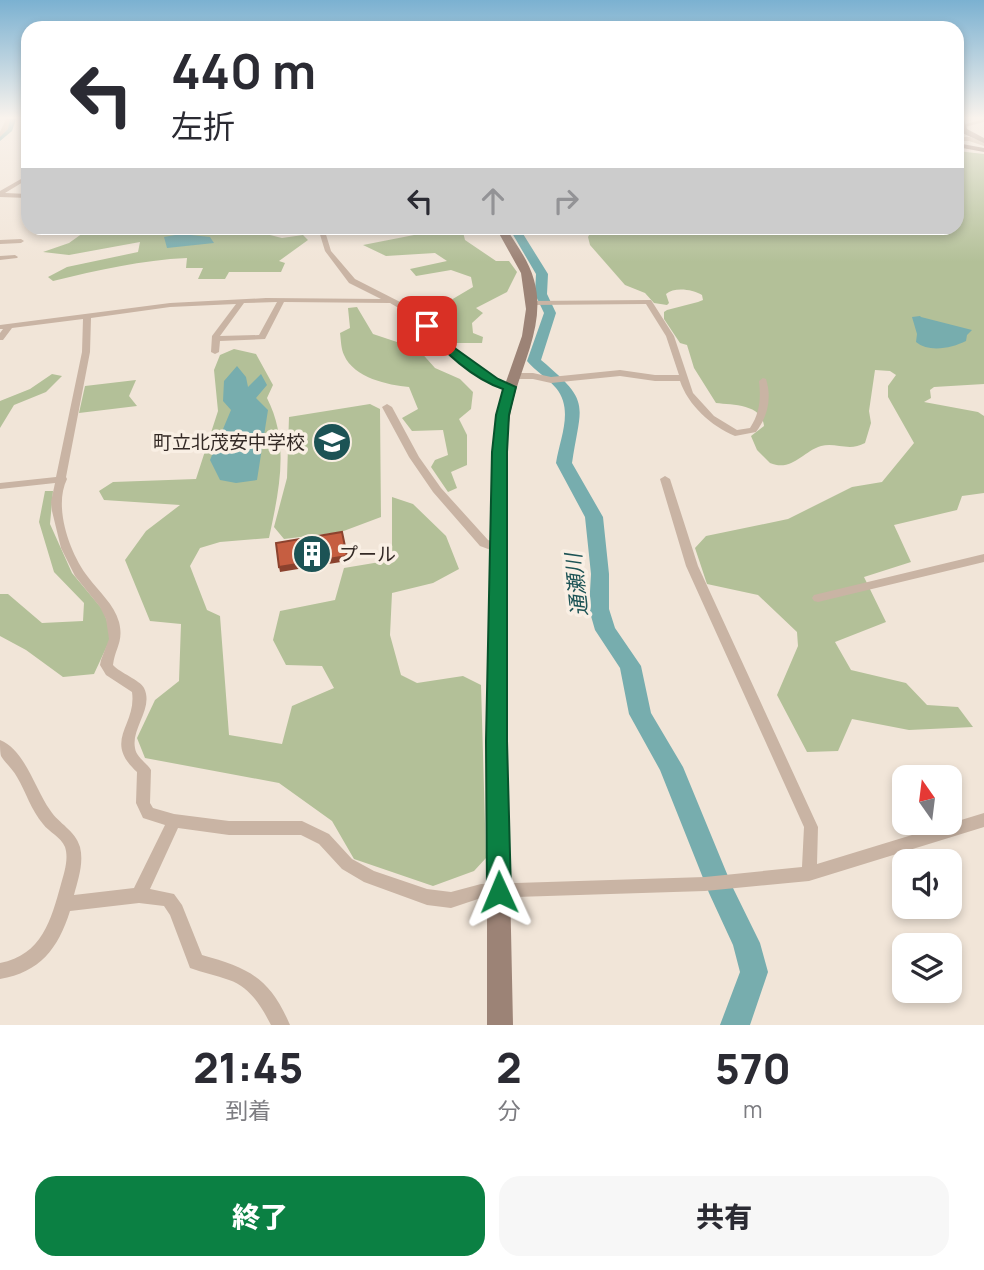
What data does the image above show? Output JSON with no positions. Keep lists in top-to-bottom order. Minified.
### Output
{"water":["通瀬川"],"places":{"school or university":["町立北茂安中学校"],"building":["プール"]},"north":"top","page":{"turn":["440 m","左折"],"eta":["21:45","到着","2","分","570","m"],"buttons":["終了","共有"]}}
